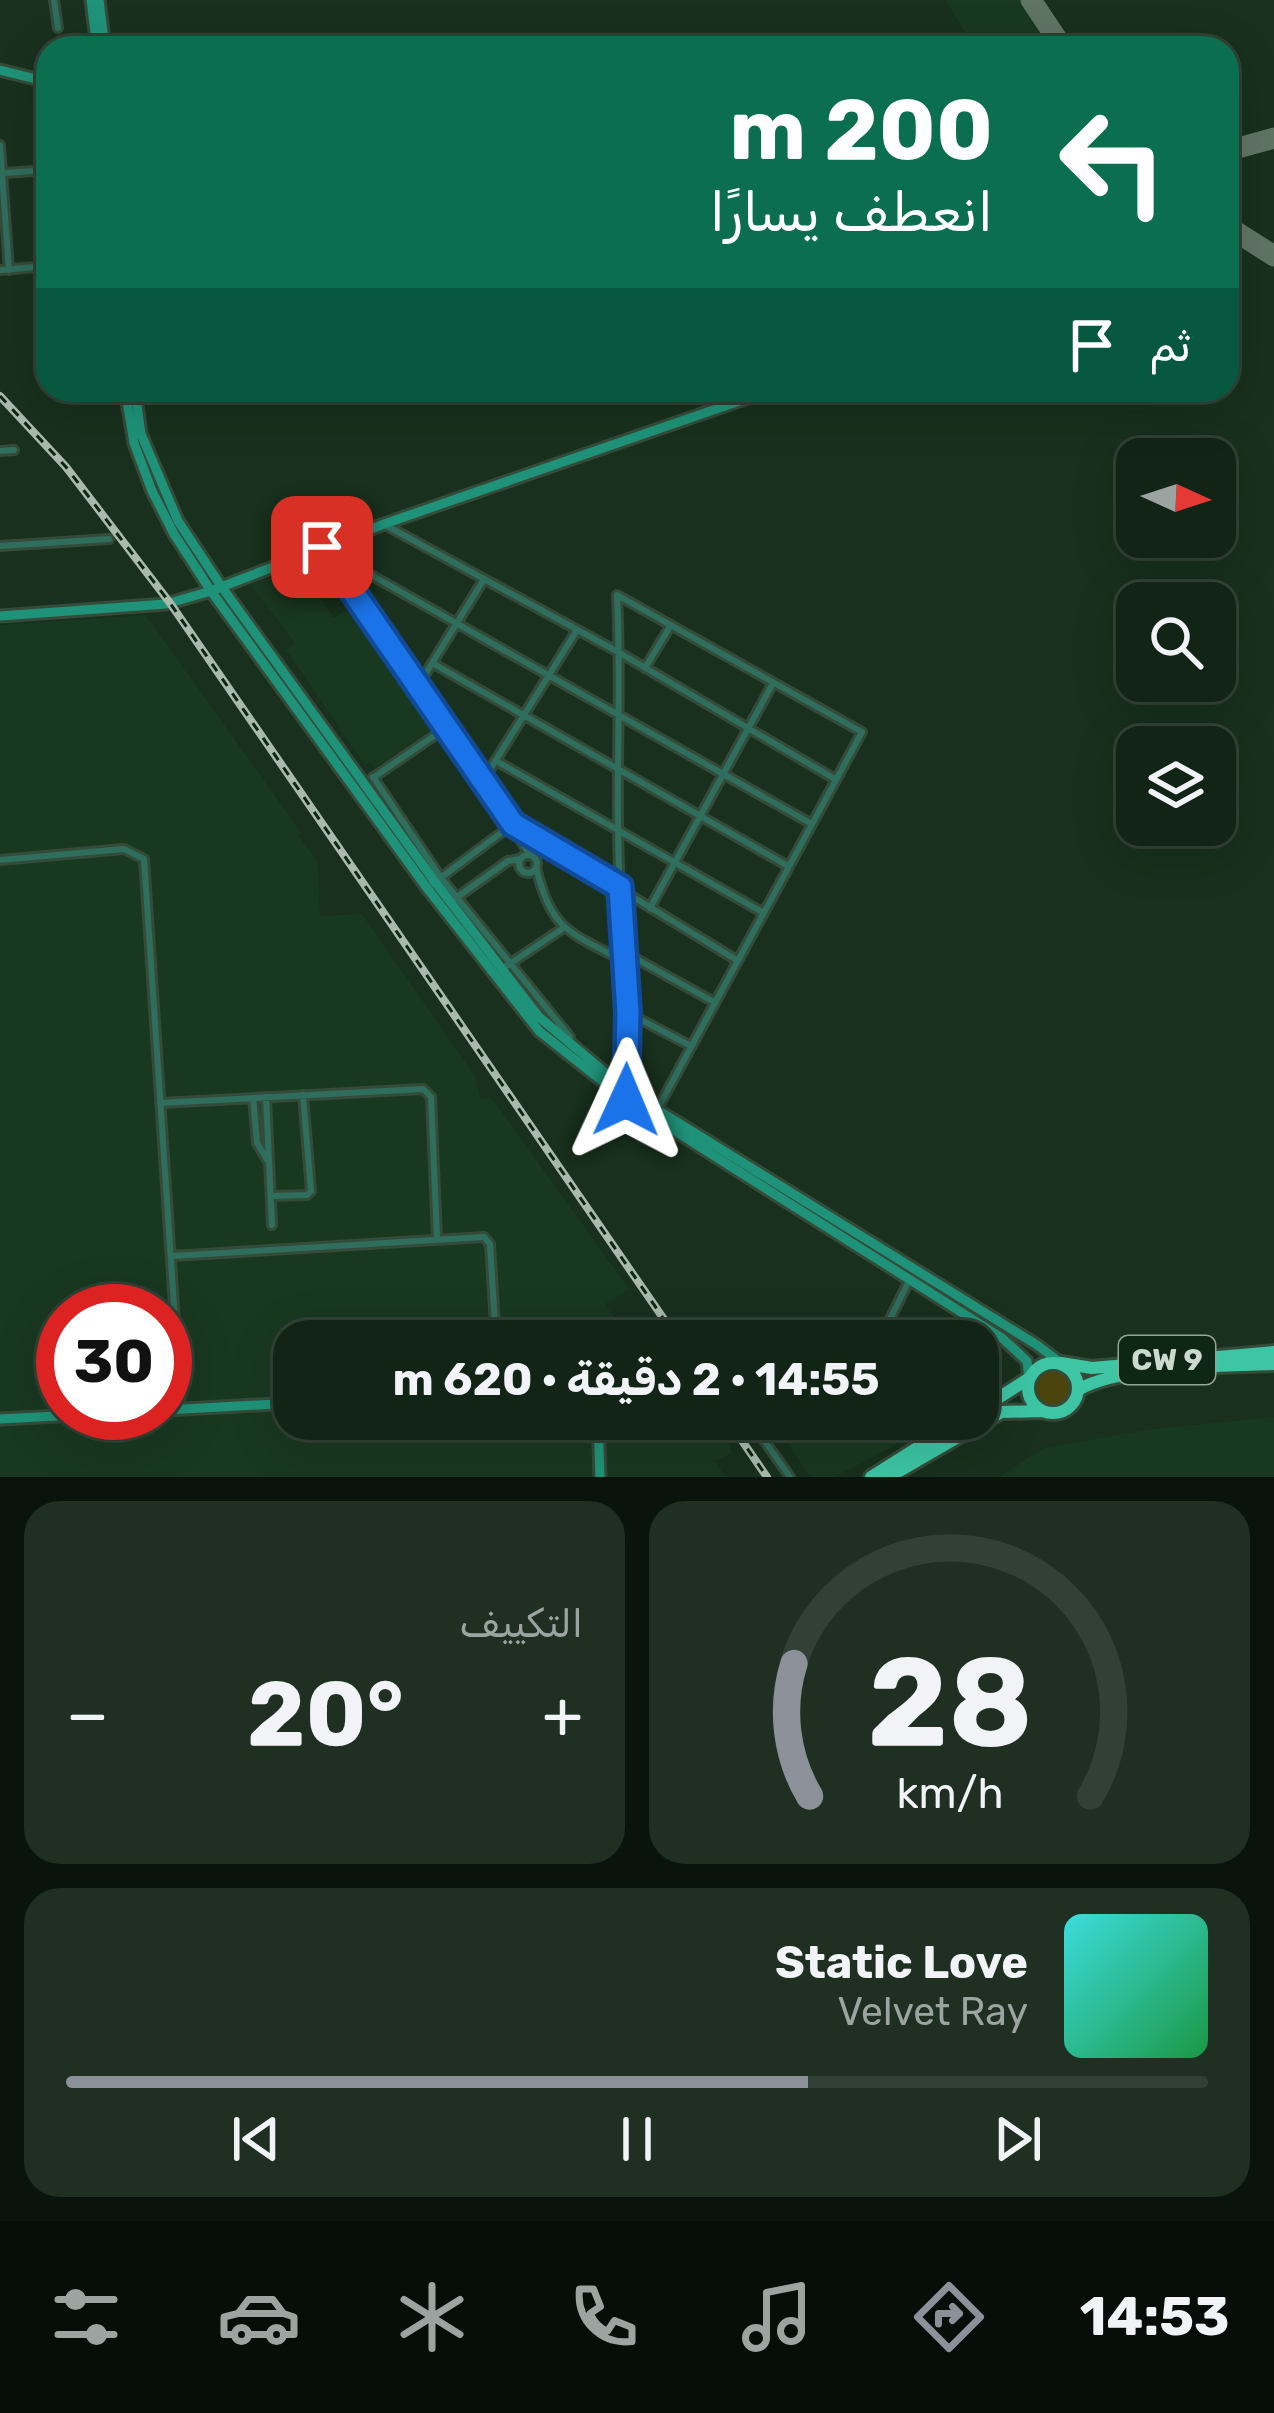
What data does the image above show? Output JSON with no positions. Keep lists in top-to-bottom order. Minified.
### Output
{"streets":{"highway":["CW 9"]},"north":"right","page":{"turn":["200 m","انعطف يسارًا"],"then":"ثم","limit":"30","trip":"14:55 · 2 دقيقة · 620 m","tile":"التكييف","heat":["−","20°","+"],"song":["Static Love","Velvet Ray"],"tabs":"14:53","gauge":["28","km/h"]}}
